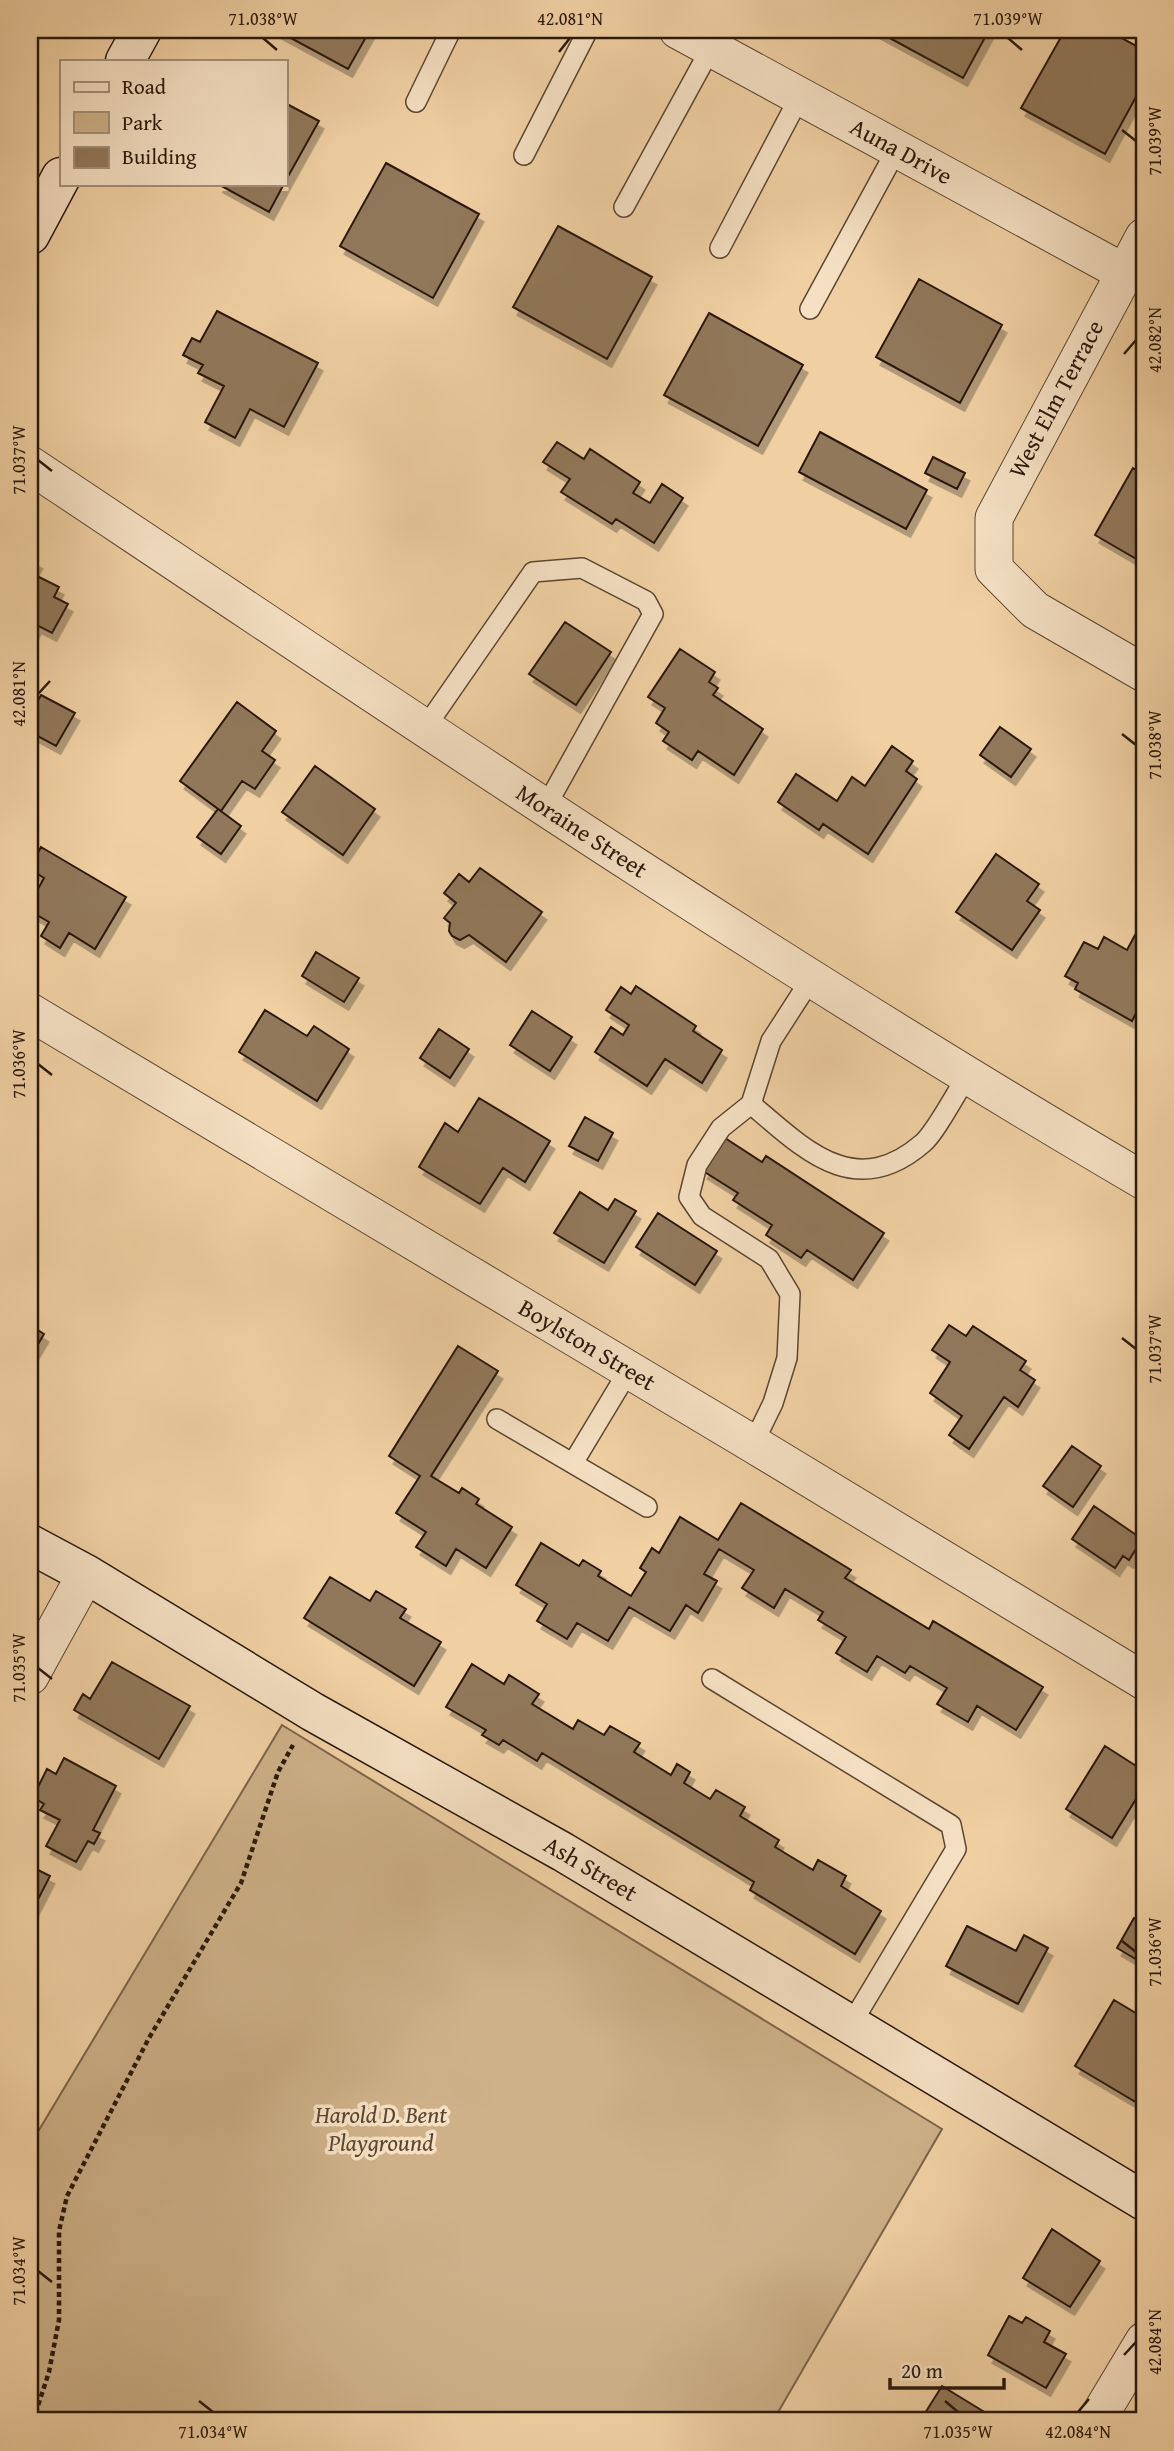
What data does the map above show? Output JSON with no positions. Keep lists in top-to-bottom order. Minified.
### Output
{"streets":{"street":["Auna Drive","West Elm Terrace","Moraine Street","Boylston Street","Ash Street"]},"crossings":[["Auna Drive","West Elm Terrace"]],"parks":["Harold D. Bent Playground"],"legend":["Road","Park","Building"],"scale_bar":"20 m","coordinates":["71.038°W","42.081°N","71.039°W","42.082°N","71.037°W","71.036°W","71.035°W","71.034°W","42.084°N"]}
